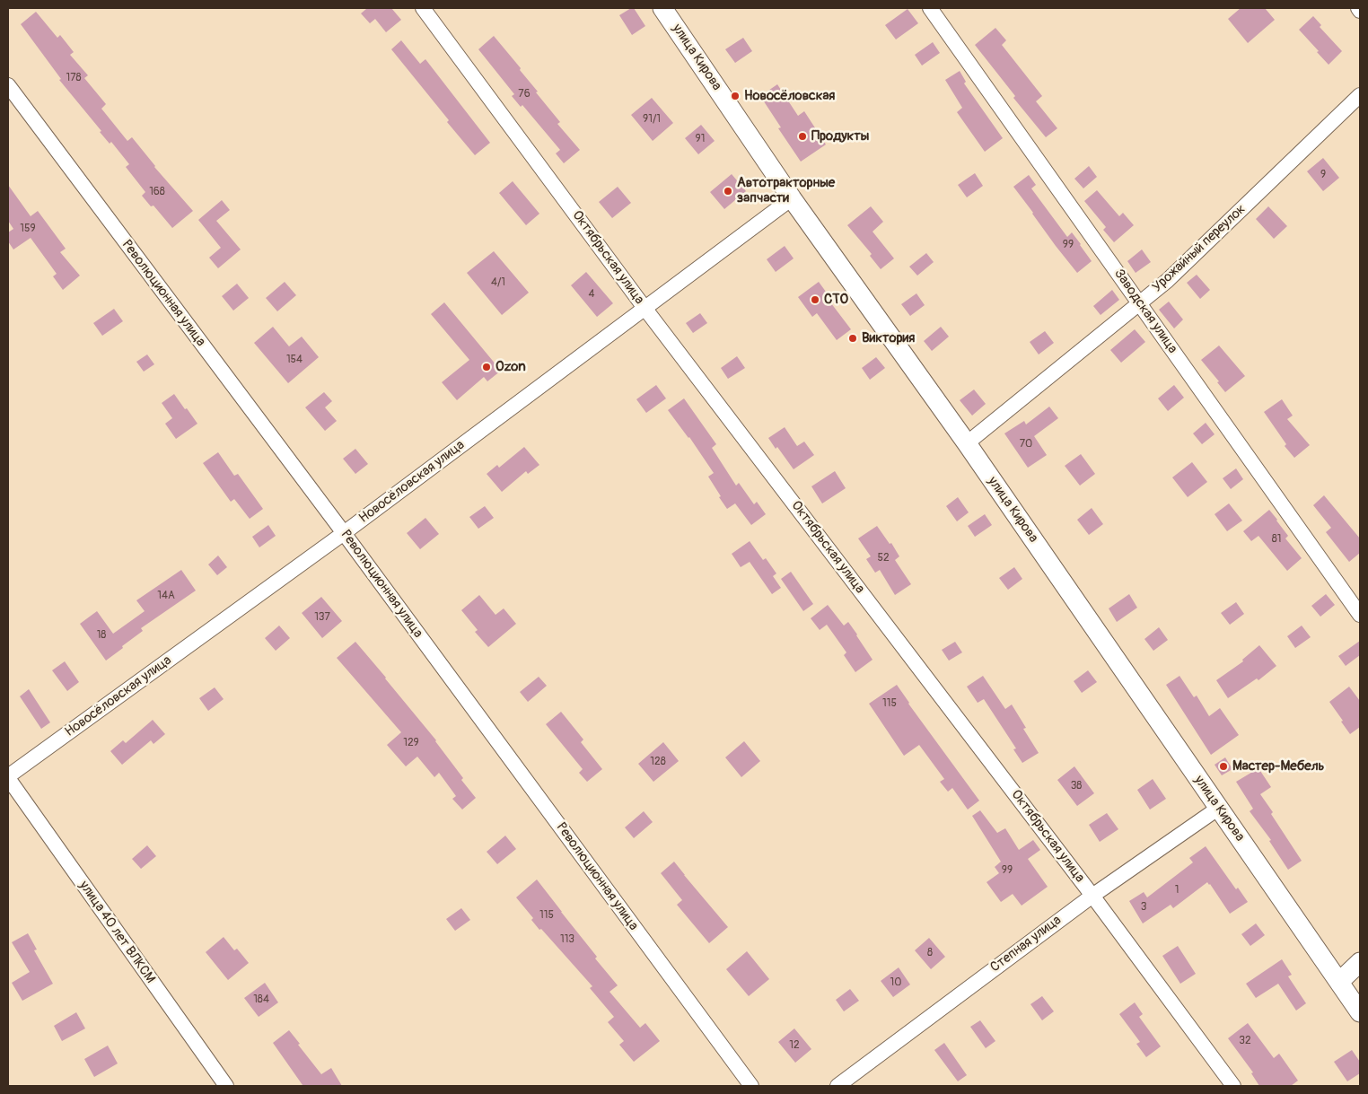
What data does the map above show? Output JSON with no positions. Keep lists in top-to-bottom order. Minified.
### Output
{"streets":{"street":["улица Кирова","Урожайный переулок","Октябрьская улица","Революционная улица","Заводская улица","Новосёловская улица","улица 40 лет ВЛКСМ","Степная улица"]},"crossings":[["улица Кирова","Урожайный переулок"],["улица Кирова","Новосёловская улица"],["улица Кирова","Степная улица"],["Урожайный переулок","Заводская улица"],["Октябрьская улица","Новосёловская улица"],["Октябрьская улица","Степная улица"],["Революционная улица","Новосёловская улица"],["Новосёловская улица","улица 40 лет ВЛКСМ"]],"places":["Новосёловская","Продукты","Автотракторные запчасти","СТО","Виктория","Ozon","Мастер-Мебель"],"house_numbers":["178","76","91/1","91","9","168","159","99","4/1","4","154","70","81","52","14А","137","18","115","129","128","38","99","1","3","115","113","8","10","184","32","12"]}
